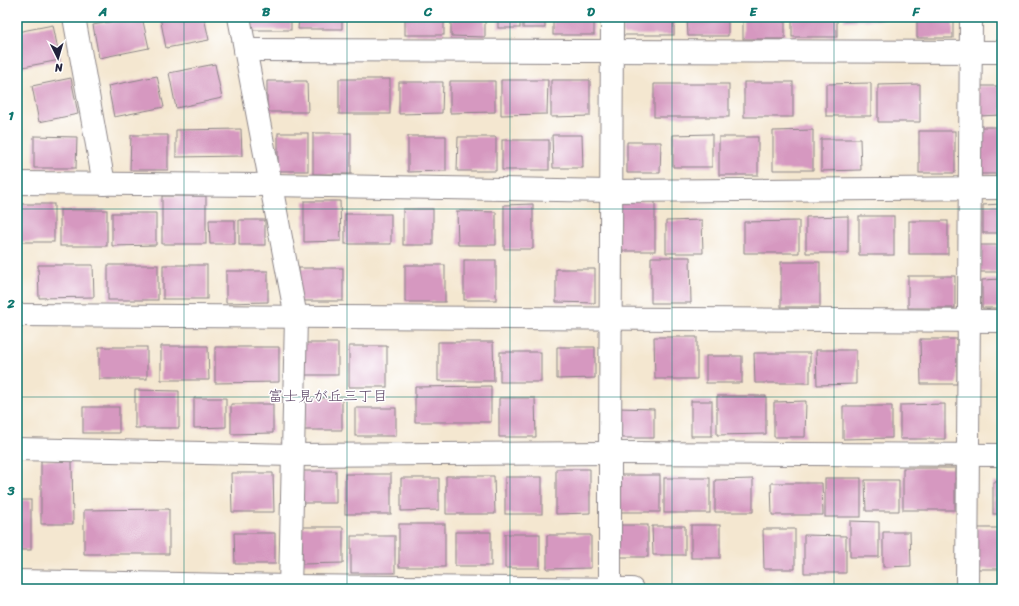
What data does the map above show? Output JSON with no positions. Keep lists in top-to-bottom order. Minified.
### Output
{"districts":["富士見が丘三丁目"],"north":"bottom","grid":{"columns":["A","B","C","D","E","F"],"rows":["1","2","3"]}}
